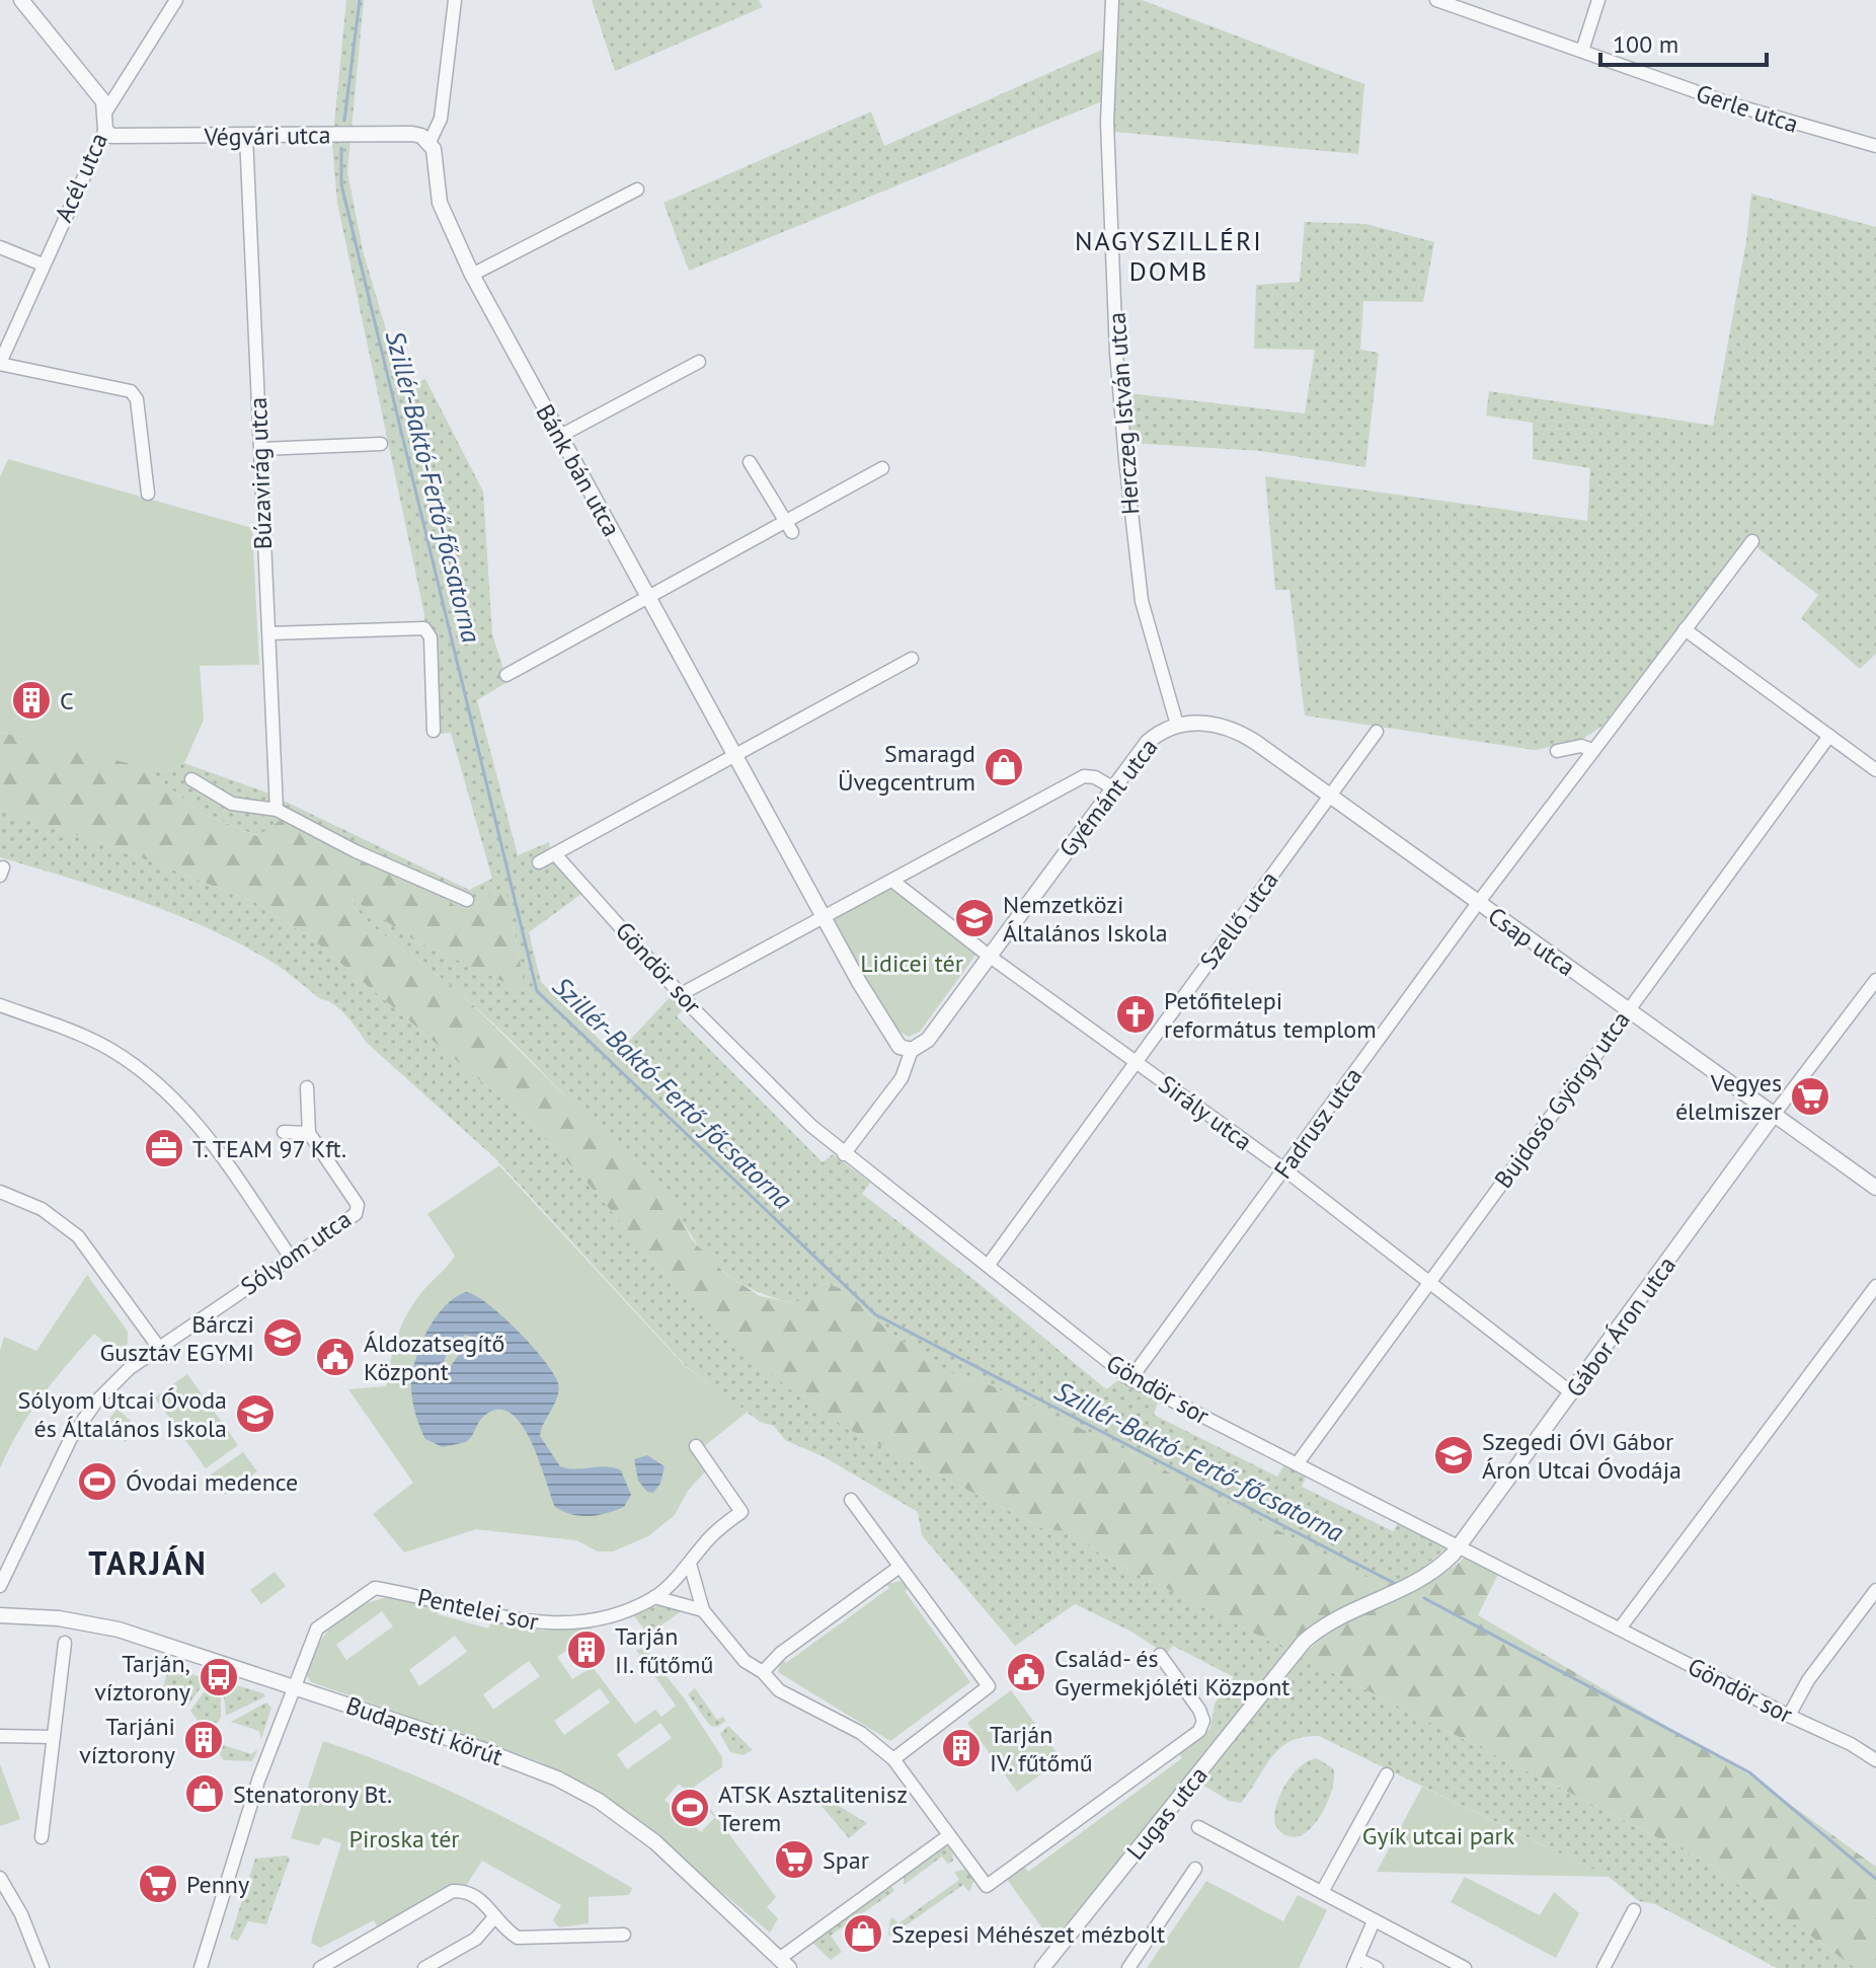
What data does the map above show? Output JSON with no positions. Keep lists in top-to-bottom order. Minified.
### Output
{"streets":{"street":["Gerle utca","Végvári utca","Acél utca","Herczeg István utca","Bánk bán utca","Búzavirág utca","Gyémánt utca","Szellő utca","Csap utca","Göndör sor","Bujdosó György utca","Sirály utca","Fadrusz utca","Sólyom utca","Gábor Áron utca","Pentelei sor","Budapesti körút","Lugas utca"]},"crossings":[["Végvári utca","Acél utca"],["Végvári utca","Bánk bán utca"],["Végvári utca","Búzavirág utca"],["Herczeg István utca","Gyémánt utca"],["Herczeg István utca","Csap utca"],["Gyémánt utca","Csap utca"],["Gyémánt utca","Sirály utca"],["Szellő utca","Csap utca"],["Szellő utca","Göndör sor"],["Szellő utca","Sirály utca"],["Csap utca","Bujdosó György utca"],["Csap utca","Fadrusz utca"],["Csap utca","Gábor Áron utca"],["Göndör sor","Bujdosó György utca"],["Göndör sor","Fadrusz utca"],["Göndör sor","Gábor Áron utca"],["Bujdosó György utca","Sirály utca"],["Sirály utca","Fadrusz utca"],["Sirály utca","Gábor Áron utca"],["Gábor Áron utca","Lugas utca"],["Pentelei sor","Budapesti körút"]],"districts":["NAGYSZILLÉRI DOMB","TARJÁN"],"water":["Szillér-Baktó-Fertő-főcsatorna"],"parks":["Lidicei tér","Gyík utcai park","Piroska tér"],"places":{"building":["C","Tarján II. fűtőmű","Tarjáni víztorony","Tarján IV. fűtőmű"],"shop":["Smaragd Üvegcentrum","Stenatorony Bt.","Szepesi Méhészet mézbolt"],"school or university":["Nemzetközi Általános Iskola","Bárczi Gusztáv EGYMI","Sólyom Utcai Óvoda és Általános Iskola","Szegedi ÓVI Gábor Áron Utcai Óvodája"],"church":["Petőfitelepi református templom"],"supermarket":["Vegyes élelmiszer","Spar","Penny"],"office":["T. TEAM 97 Kft."],"public building":["Áldozatsegítő Központ","Család- és Gyermekjóléti Központ"],"sports":["Óvodai medence","ATSK Asztalitenisz Terem"],"bus stop":["Tarján, víztorony"]},"scale_bar":"100 m"}
